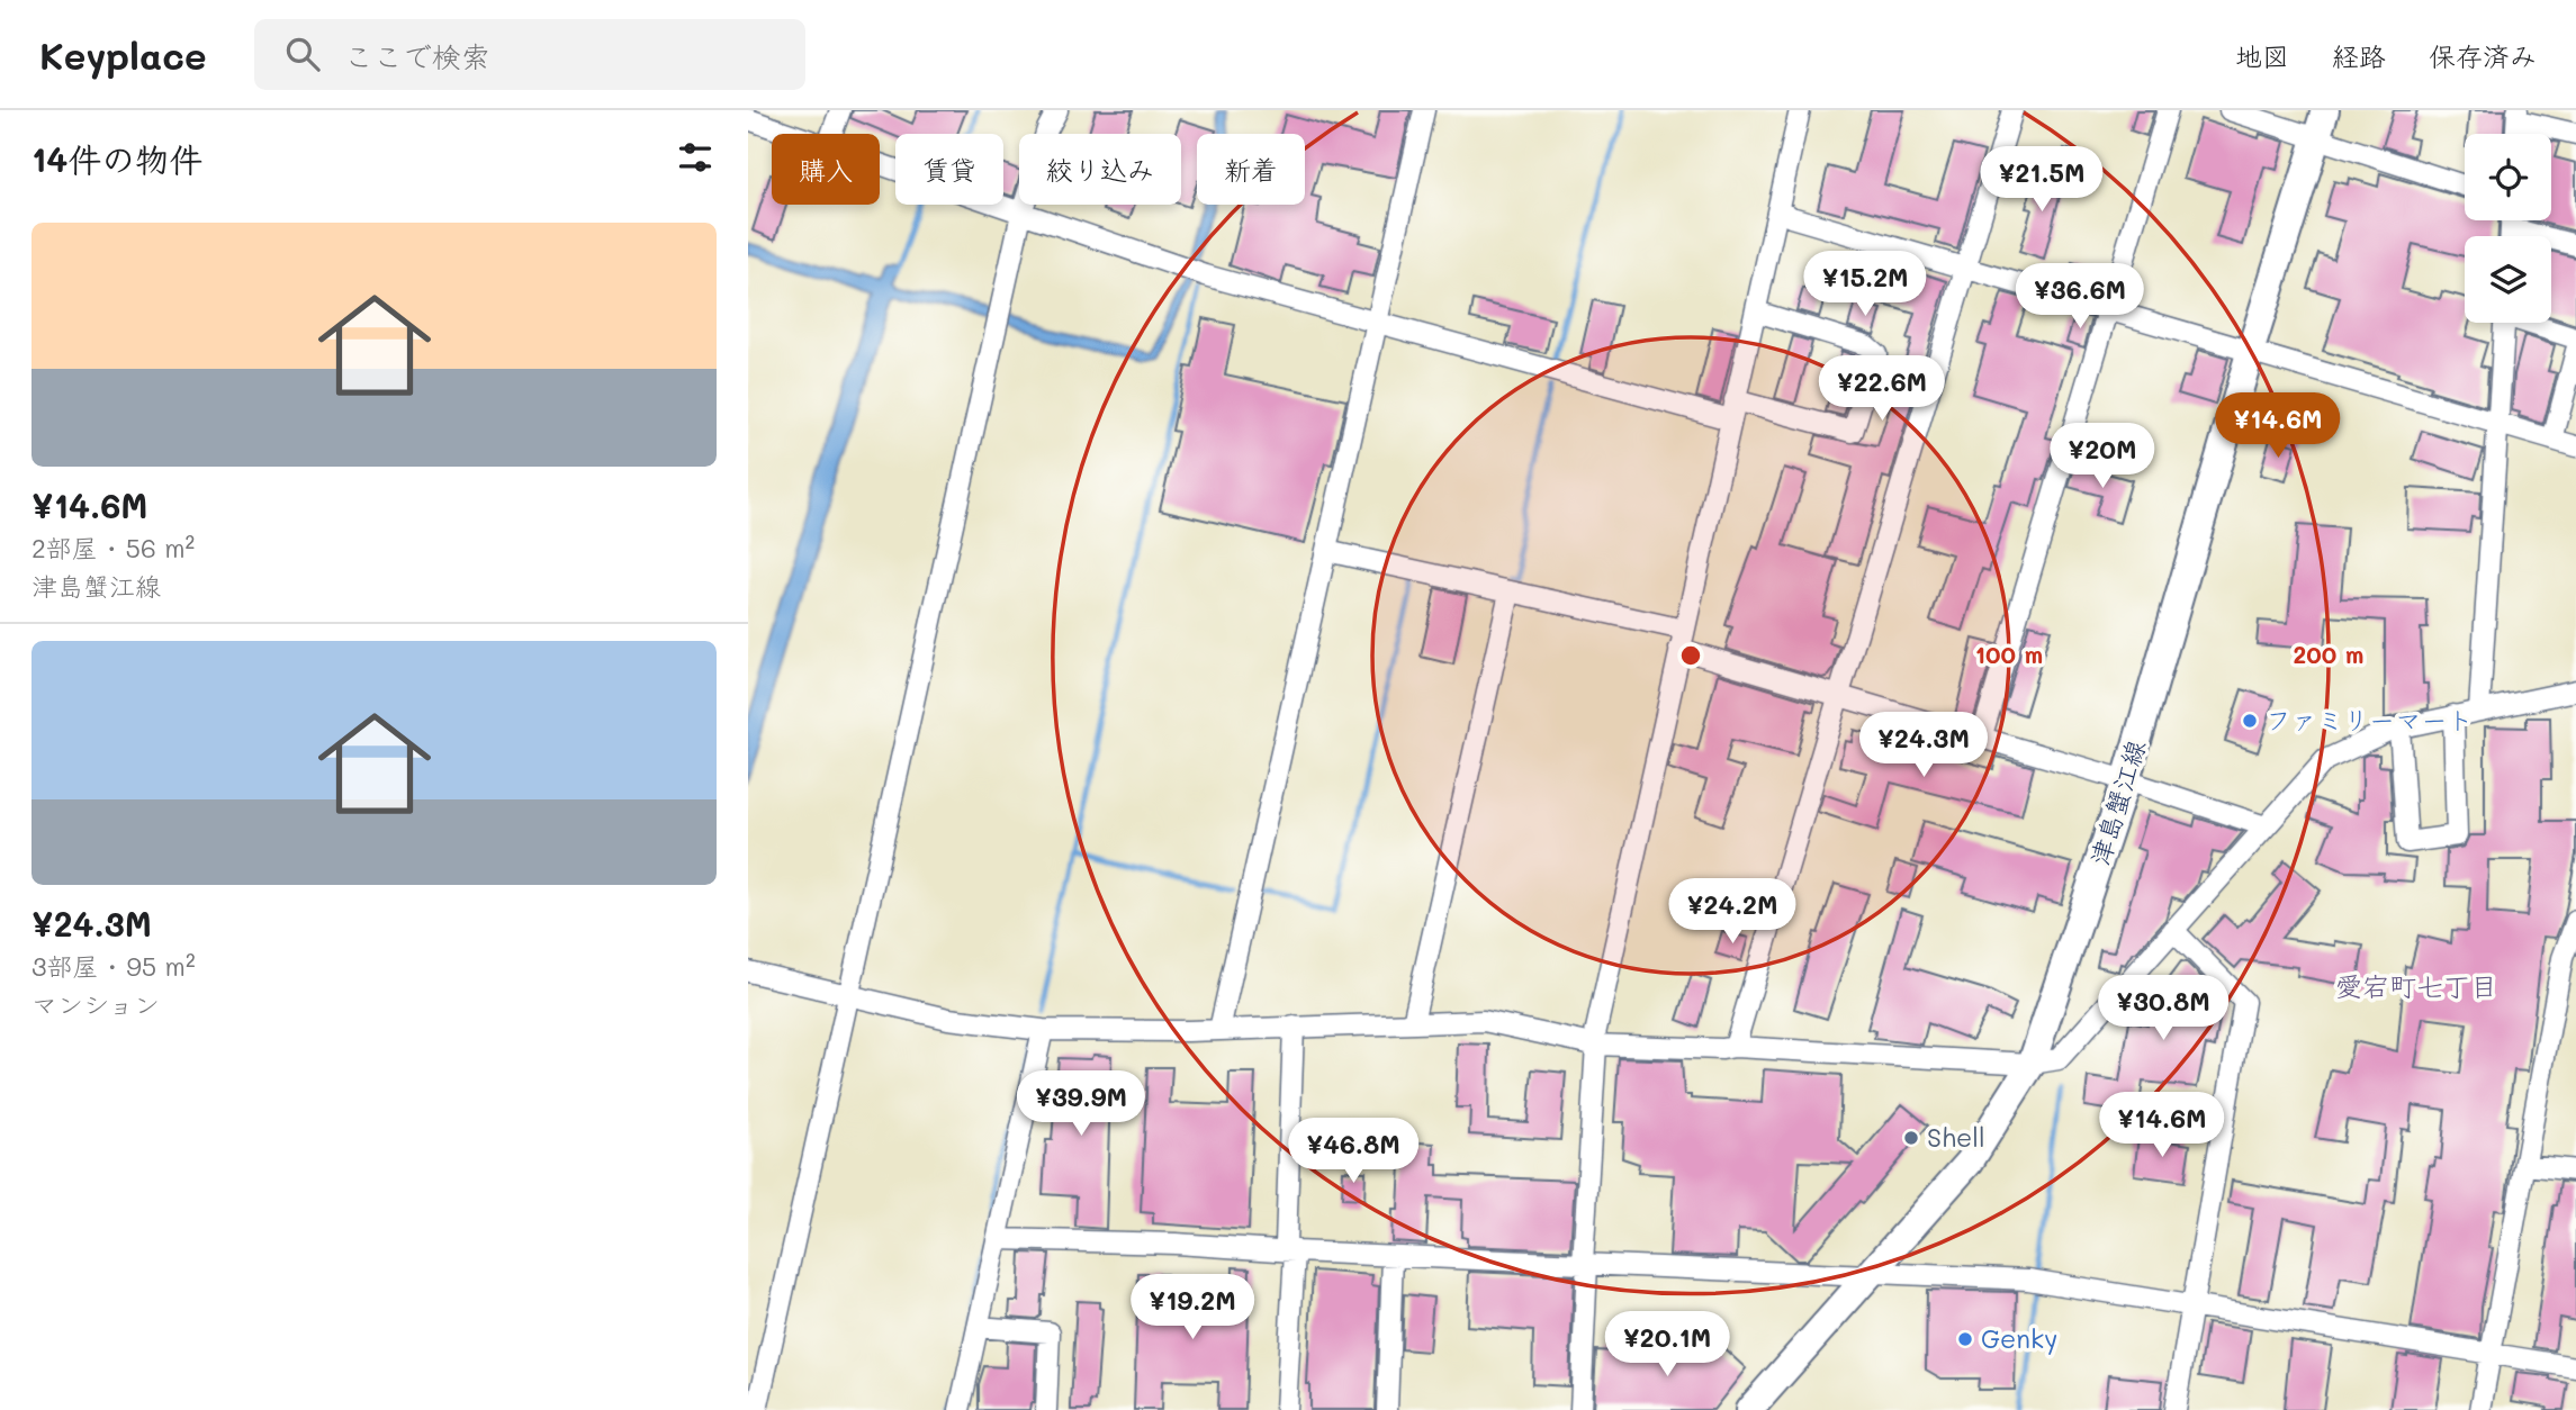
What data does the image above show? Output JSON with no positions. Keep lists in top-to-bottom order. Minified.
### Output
{"streets":{"main road":["津島蟹江線"]},"districts":["愛宕町七丁目"],"places":["ファミリーマート","Shell","Genky"],"page":{"header":"Keyplace","search":"ここで検索","nav":["地図","経路","保存済み"],"heading":"14件の物件","chip":["購入","賃貸","絞り込み","新着"],"price":["¥21.5M","¥15.2M","¥36.6M","¥22.6M","¥14.6M","¥20M","¥24.3M","¥24.2M","¥30.8M","¥39.9M","¥14.6M","¥46.8M","¥19.2M","¥20.1M"],"list":[{"name":"¥14.6M","note":"2部屋 · 56 m² · 津島蟹江線"},{"name":"¥24.3M","note":"3部屋 · 95 m² · マンション"}]},"rings":["100 m","200 m"]}
